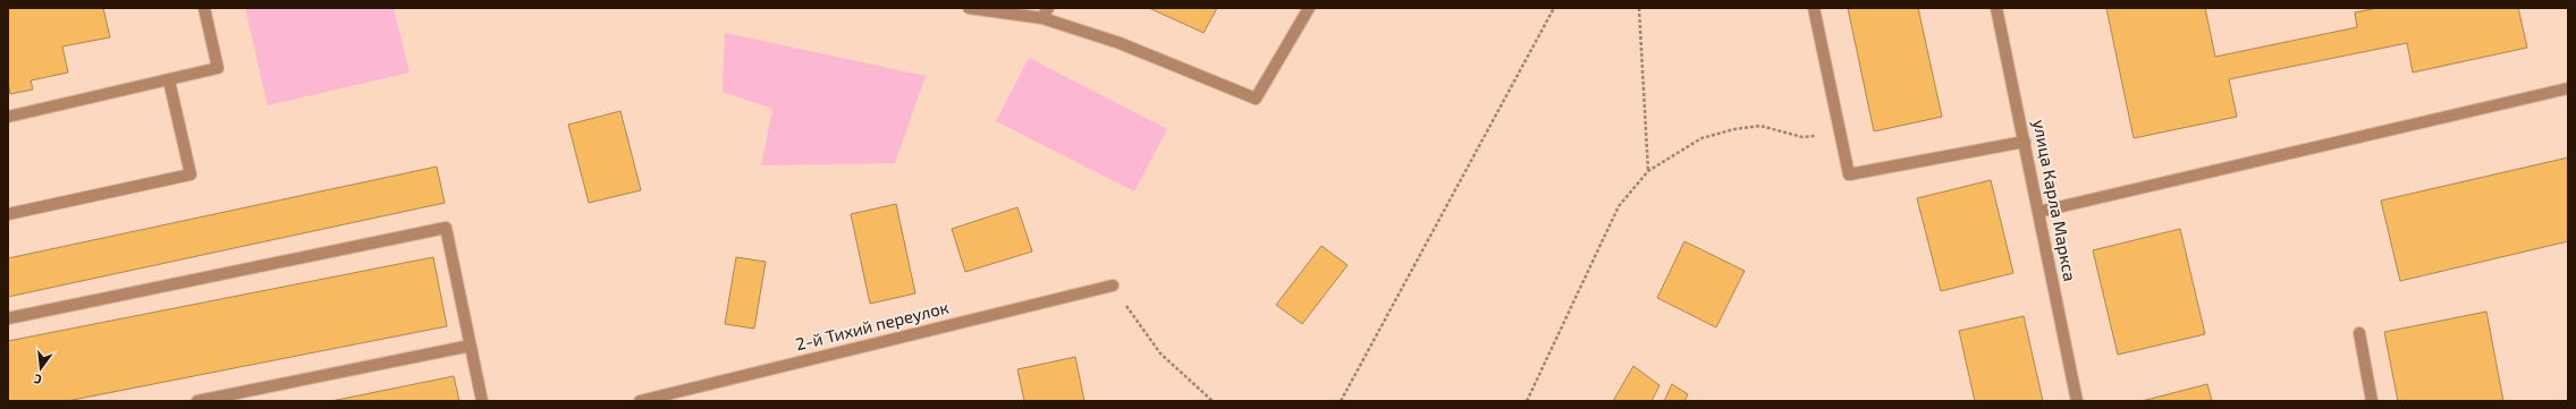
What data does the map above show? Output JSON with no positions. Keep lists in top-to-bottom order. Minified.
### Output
{"streets":{"street":["улица Карла Маркса","2-й Тихий переулок"]},"north":"bottom"}
